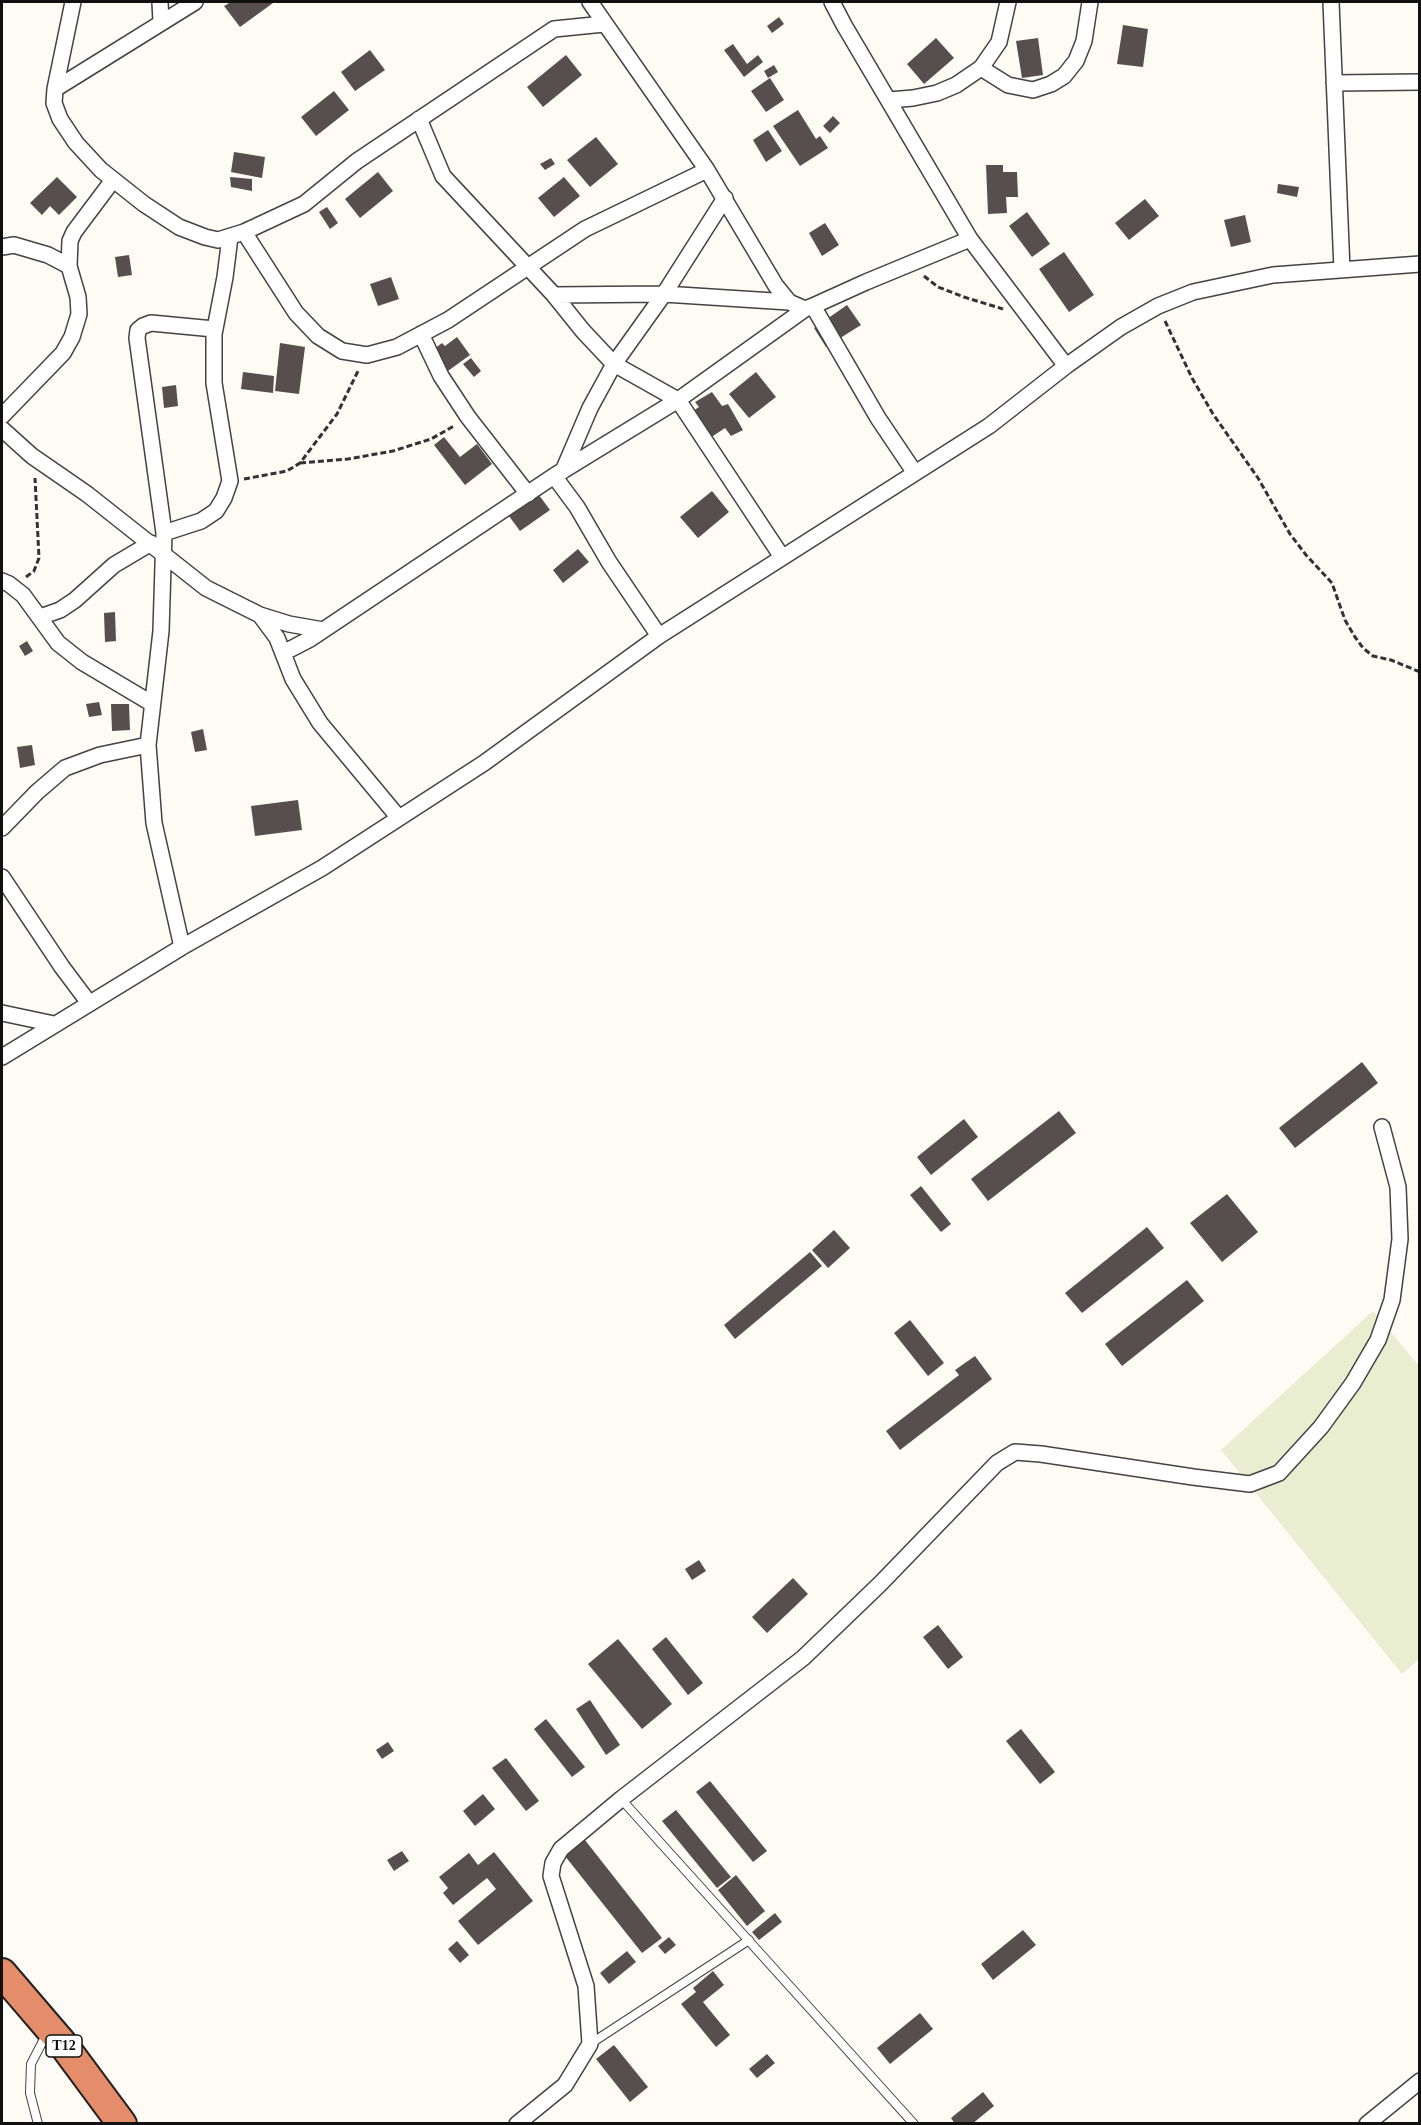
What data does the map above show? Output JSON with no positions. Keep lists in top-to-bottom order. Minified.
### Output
{"streets":{"highway":["T12"]}}
